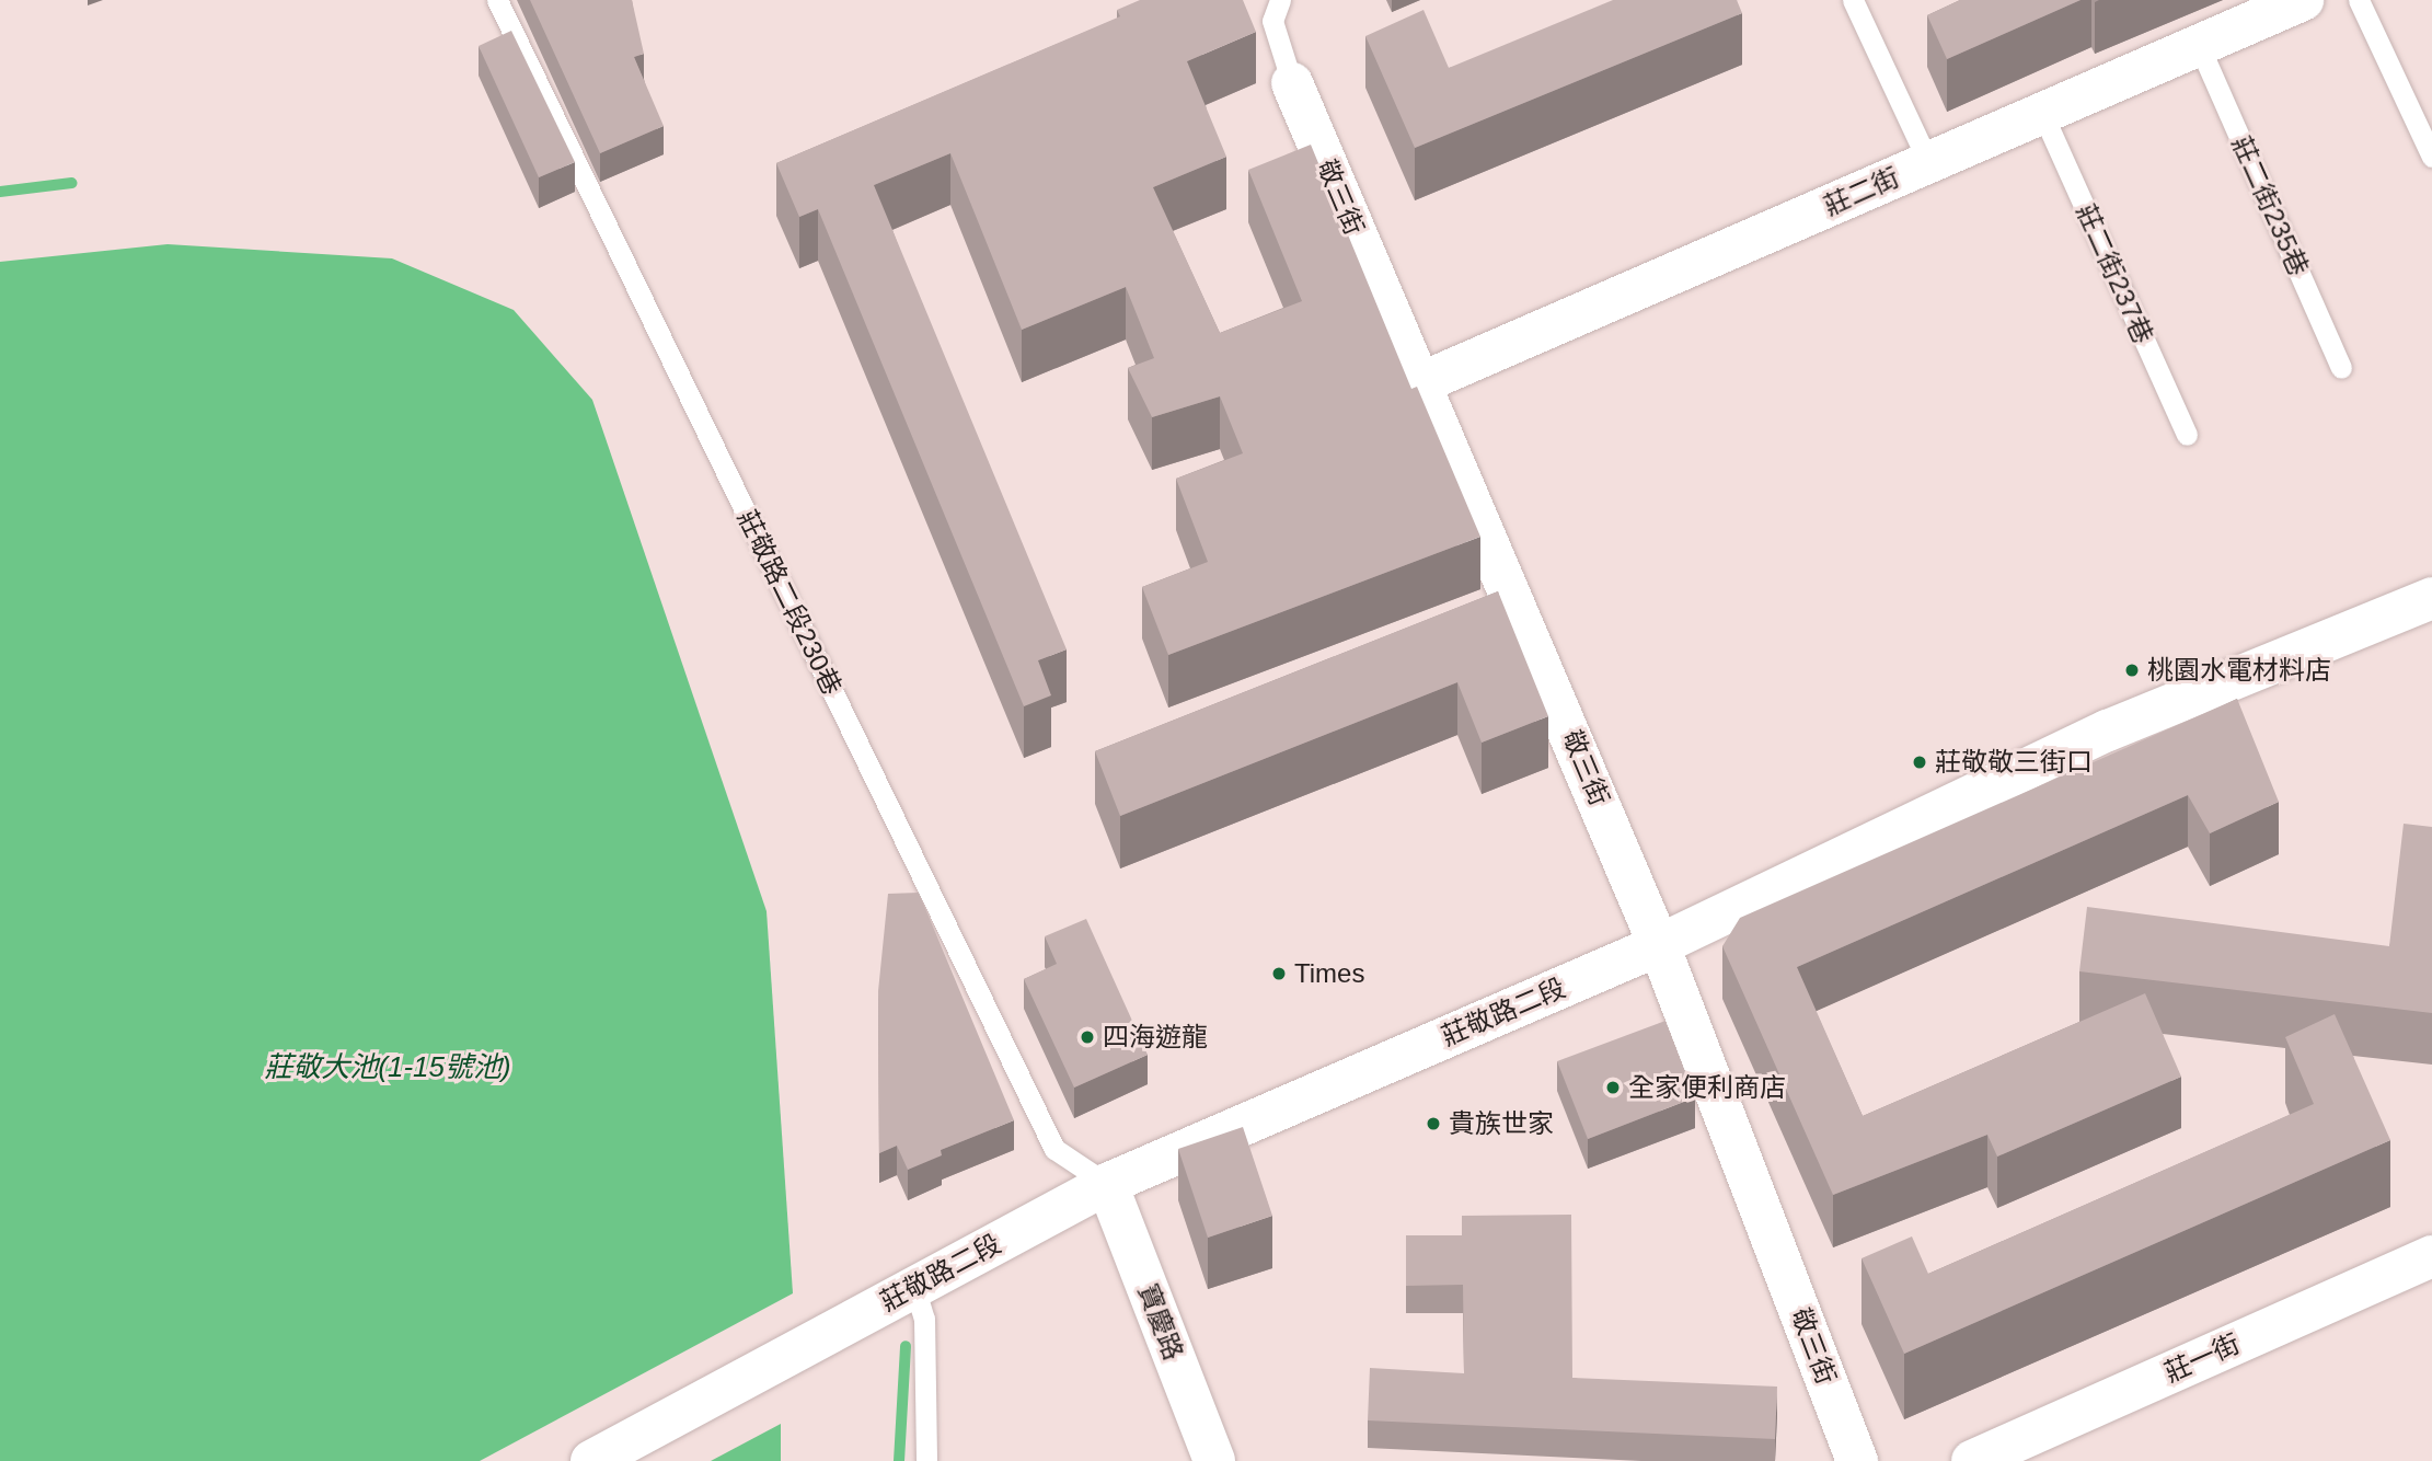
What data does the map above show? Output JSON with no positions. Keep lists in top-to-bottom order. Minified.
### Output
{"streets":{"street":["莊二街","敬三街","莊敬路二段","寶慶路","莊一街"],"lane":["莊二街235巷","莊二街237巷","莊敬路二段230巷"]},"crossings":[["莊二街","敬三街"],["莊二街","莊二街235巷"],["莊二街","莊二街237巷"],["敬三街","莊敬路二段"],["莊敬路二段230巷","莊敬路二段"],["莊敬路二段230巷","寶慶路"],["莊敬路二段","寶慶路"]],"water":["莊敬大池(1-15號池)"],"places":["桃園水電材料店","莊敬敬三街口","Times","四海遊龍","全家便利商店","貴族世家"]}
